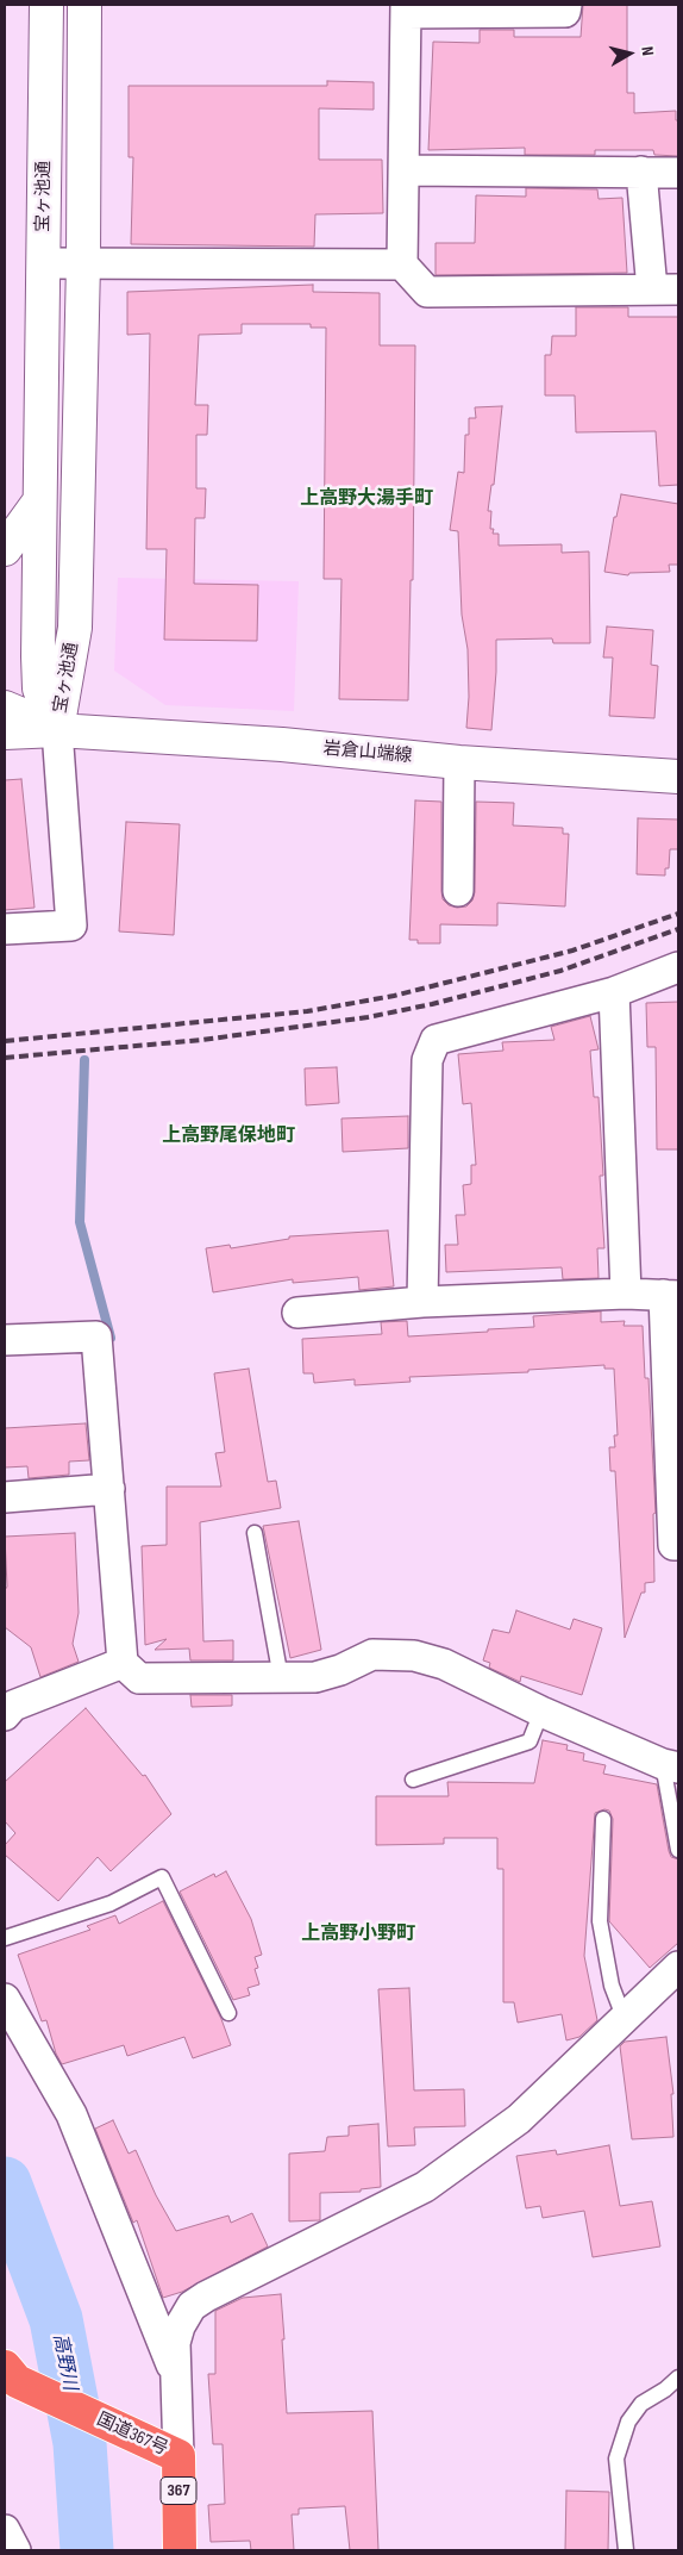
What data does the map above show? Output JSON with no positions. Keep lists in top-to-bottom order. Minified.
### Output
{"streets":{"highway":["国道367号","367"],"street":["宝ヶ池通","岩倉山端線"]},"crossings":[["宝ヶ池通","岩倉山端線"]],"districts":["上高野大湯手町","上高野尾保地町","上高野小野町"],"water":["高野川"],"north":"right"}
